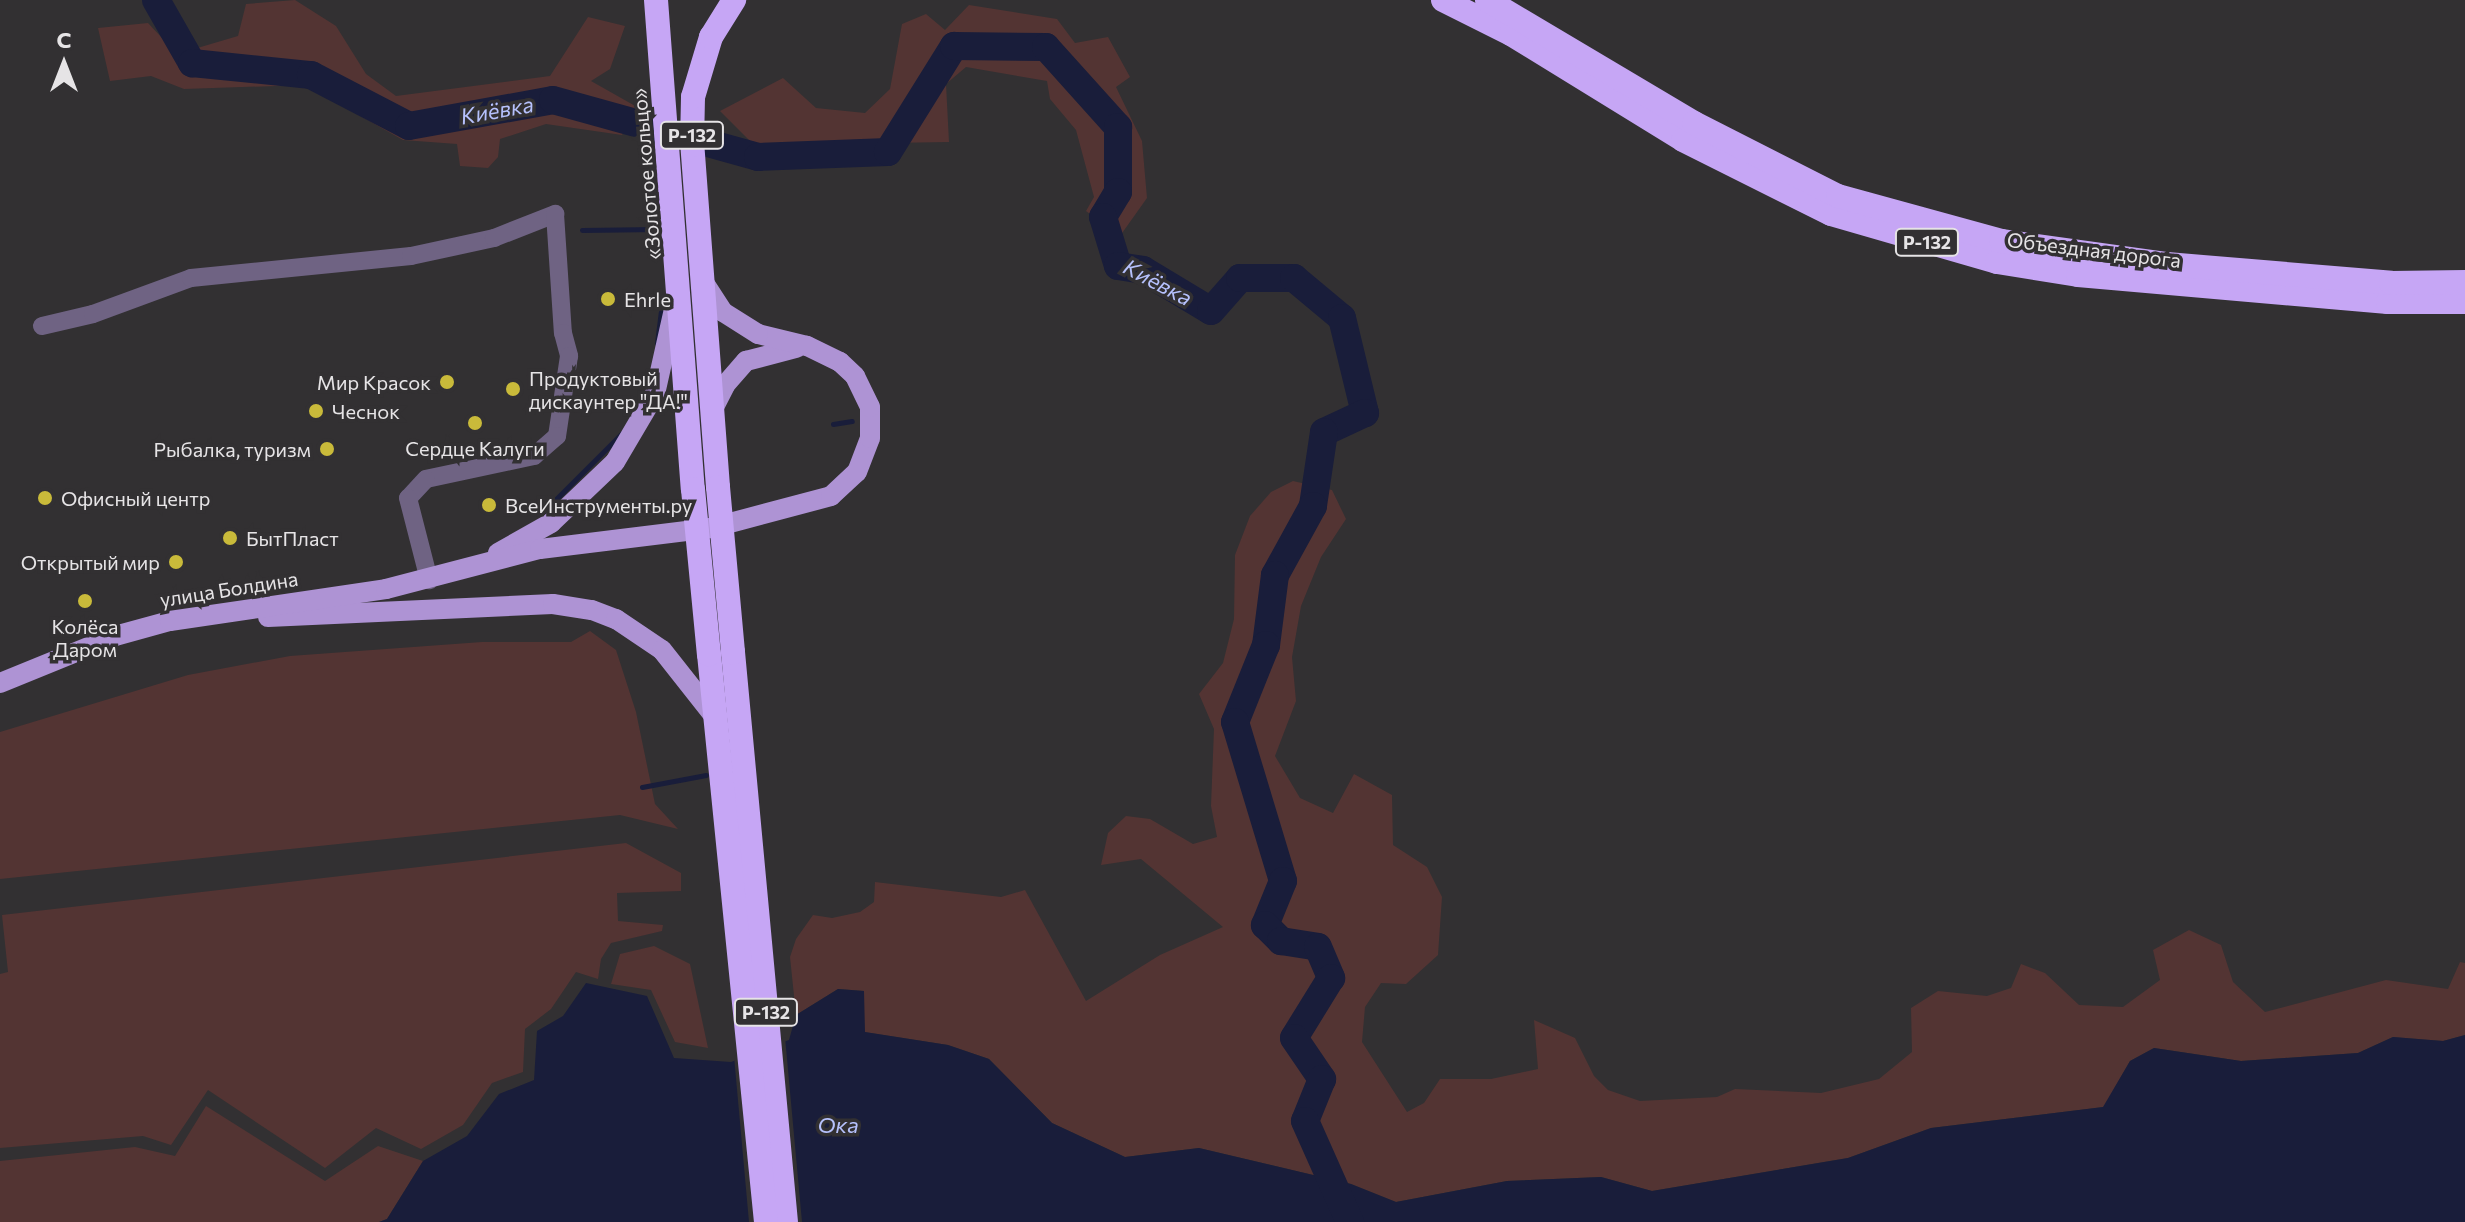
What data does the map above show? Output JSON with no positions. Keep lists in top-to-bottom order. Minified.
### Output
{"streets":{"highway":["Р-132","«Золотое кольцо»","Объездная дорога"],"main road":["улица Болдина"]},"crossings":[["Р-132","«Золотое кольцо»"]],"water":["Киёвка","Ока"],"places":["Ehrle","Мир Красок","Продуктовый дискаунтер \"ДА!\"","Чеснок","Сердце Калуги","Рыбалка, туризм","Офисный центр","ВсеИнструменты.ру","БытПласт","Открытый мир","Колёса Даром"],"north":"top"}
